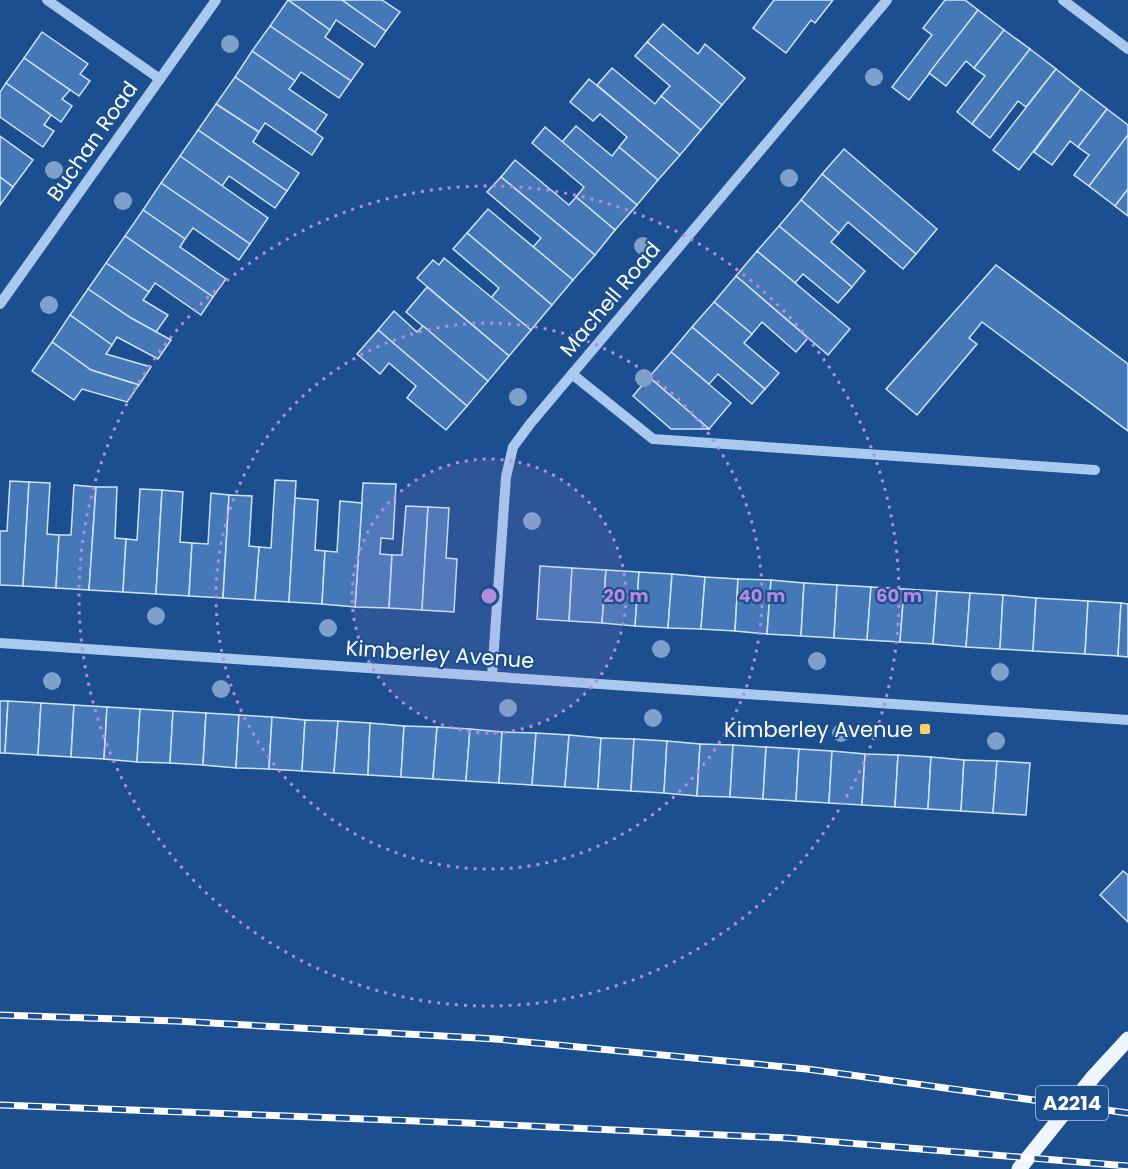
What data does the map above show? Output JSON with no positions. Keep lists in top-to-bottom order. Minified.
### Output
{"streets":{"main road":["A2214"],"street":["Buchan Road","Machell Road","Kimberley Avenue"]},"crossings":[["Machell Road","Kimberley Avenue"]],"places":{"transit":["Kimberley Avenue"]},"rings":["20 m","40 m","60 m"]}
